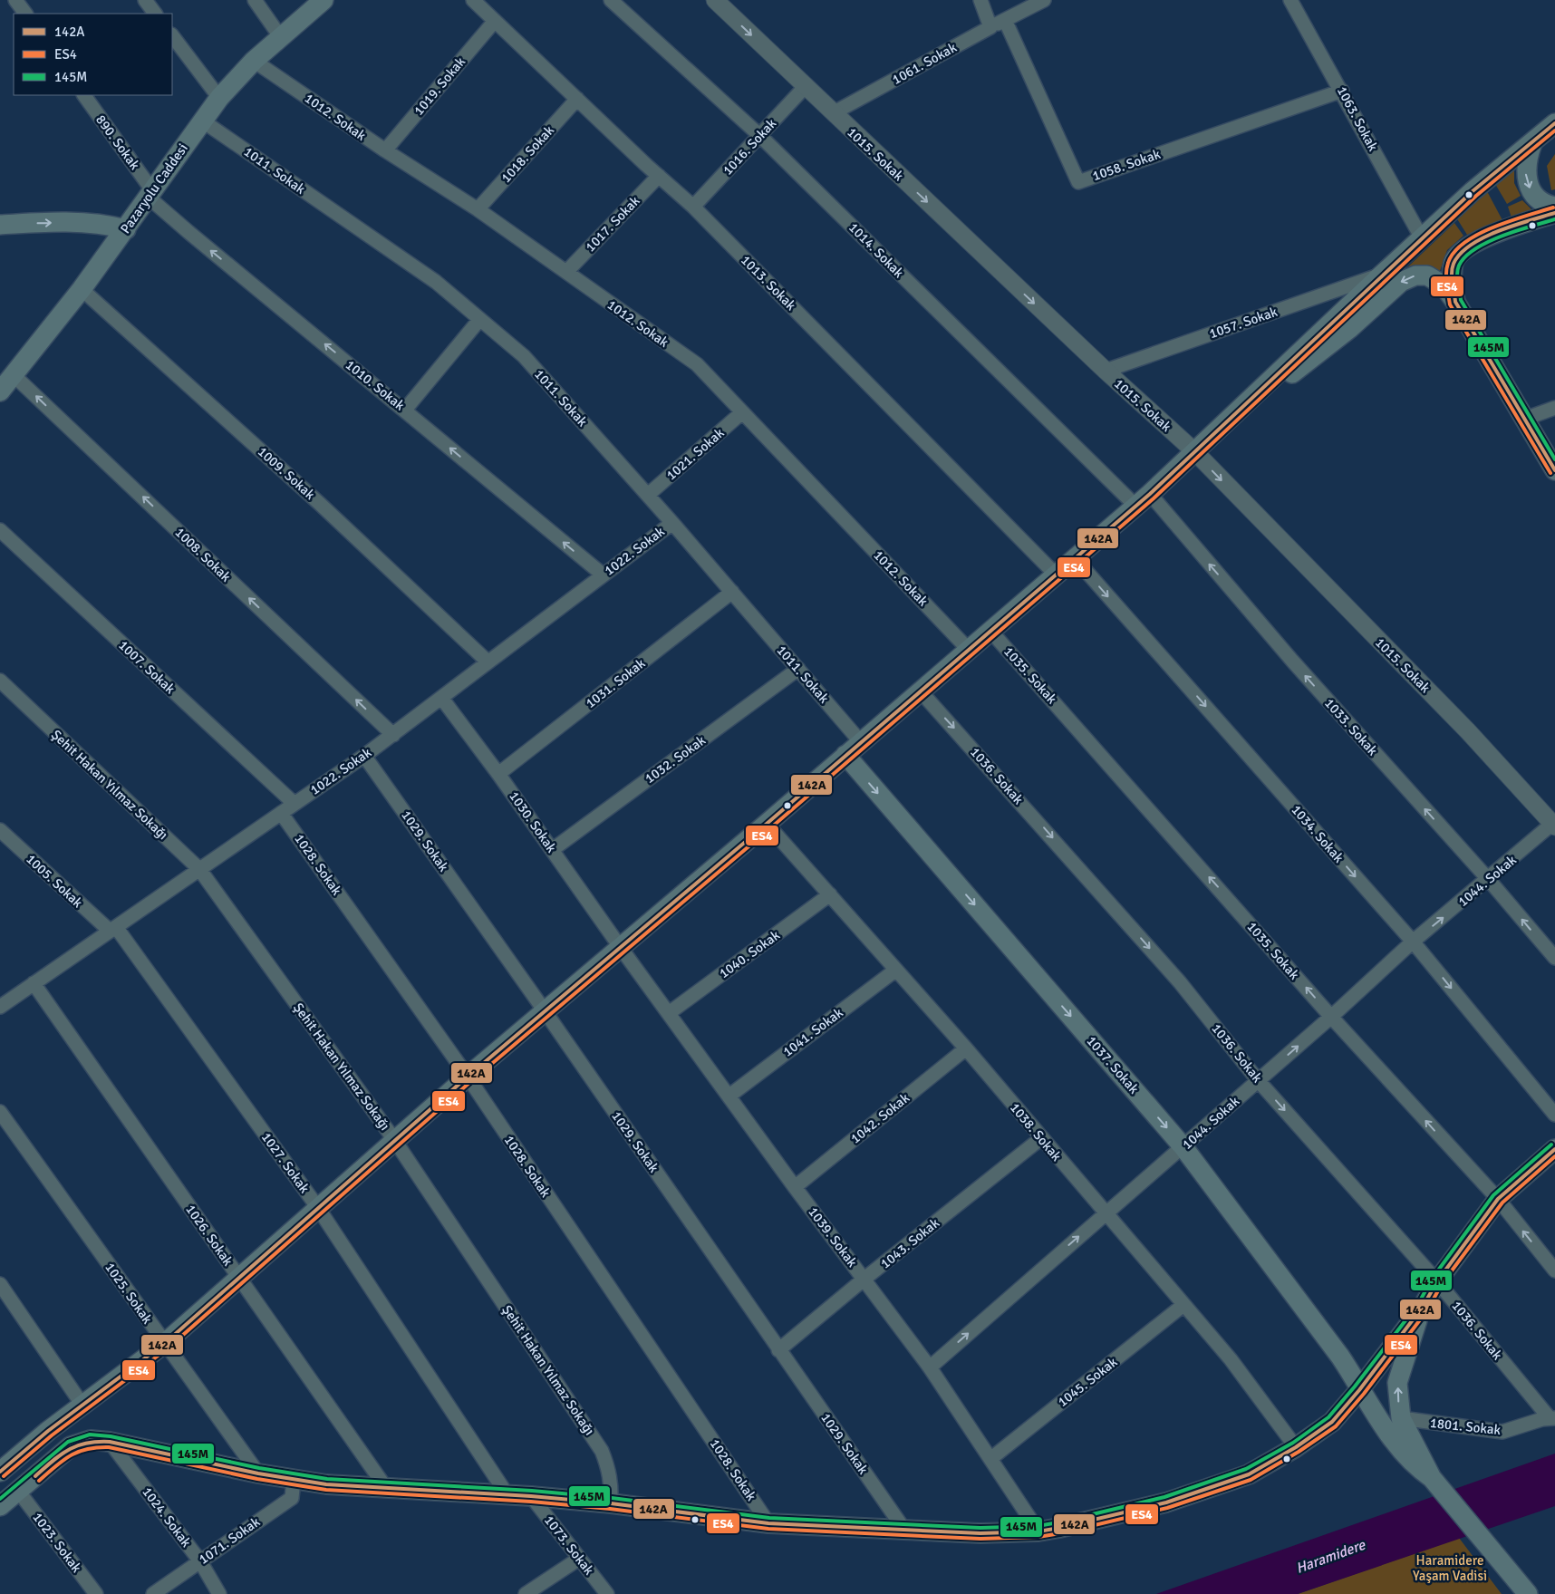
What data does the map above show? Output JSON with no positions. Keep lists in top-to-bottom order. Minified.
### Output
{"streets":{"main road":["Pazaryolu Caddesi","1037. Sokak"],"street":["1061. Sokak","1019. Sokak","1012. Sokak","1063. Sokak","890. Sokak","1016. Sokak","1018. Sokak","1015. Sokak","1058. Sokak","1011. Sokak","1017. Sokak","1014. Sokak","1013. Sokak","1057. Sokak","1010. Sokak","1021. Sokak","1009. Sokak","1022. Sokak","1008. Sokak","1007. Sokak","1035. Sokak","1031. Sokak","1033. Sokak","1032. Sokak","1036. Sokak","Şehit Hakan Yılmaz Sokağı","1030. Sokak","1034. Sokak","1029. Sokak","1028. Sokak","1005. Sokak","1044. Sokak","1040. Sokak","1041. Sokak","1042. Sokak","1038. Sokak","1027. Sokak","1026. Sokak","1039. Sokak","1043. Sokak","1025. Sokak","1045. Sokak","1801. Sokak","1024. Sokak","1071. Sokak","1023. Sokak","1073. Sokak"]},"crossings":[["1061. Sokak","1015. Sokak"],["1061. Sokak","1058. Sokak"],["1019. Sokak","1012. Sokak"],["1019. Sokak","1013. Sokak"],["1012. Sokak","1018. Sokak"],["1012. Sokak","Pazaryolu Caddesi"],["1012. Sokak","1017. Sokak"],["1012. Sokak","1021. Sokak"],["1063. Sokak","1058. Sokak"],["890. Sokak","Pazaryolu Caddesi"],["890. Sokak","1010. Sokak"],["1016. Sokak","1015. Sokak"],["1016. Sokak","1014. Sokak"],["1016. Sokak","1013. Sokak"],["1018. Sokak","1013. Sokak"],["1015. Sokak","1057. Sokak"],["1015. Sokak","1044. Sokak"],["1011. Sokak","Pazaryolu Caddesi"],["1011. Sokak","1021. Sokak"],["1011. Sokak","1022. Sokak"],["1011. Sokak","1031. Sokak"],["1011. Sokak","1032. Sokak"],["Pazaryolu Caddesi","1010. Sokak"],["Pazaryolu Caddesi","1009. Sokak"],["Pazaryolu Caddesi","1008. Sokak"],["1017. Sokak","1013. Sokak"],["1014. Sokak","1033. Sokak"],["1010. Sokak","1022. Sokak"],["1009. Sokak","1022. Sokak"],["1022. Sokak","1008. Sokak"],["1022. Sokak","1007. Sokak"],["1022. Sokak","Şehit Hakan Yılmaz Sokağı"],["1022. Sokak","1030. Sokak"],["1022. Sokak","1029. Sokak"],["1022. Sokak","1028. Sokak"],["1022. Sokak","1005. Sokak"],["1022. Sokak","1027. Sokak"],["1022. Sokak","1026. Sokak"],["1035. Sokak","1044. Sokak"],["1031. Sokak","1030. Sokak"],["1033. Sokak","1044. Sokak"],["1032. Sokak","1030. Sokak"],["1036. Sokak","1044. Sokak"],["1036. Sokak","1801. Sokak"],["1030. Sokak","1039. Sokak"],["1034. Sokak","1044. Sokak"],["1029. Sokak","1043. Sokak"],["1005. Sokak","1027. Sokak"],["1044. Sokak","1037. Sokak"],["1044. Sokak","1038. Sokak"],["1044. Sokak","1039. Sokak"],["1040. Sokak","1038. Sokak"],["1040. Sokak","1039. Sokak"],["1041. Sokak","1038. Sokak"],["1041. Sokak","1039. Sokak"],["1042. Sokak","1038. Sokak"],["1042. Sokak","1039. Sokak"],["1038. Sokak","1043. Sokak"],["1038. Sokak","1045. Sokak"],["1039. Sokak","1043. Sokak"],["1039. Sokak","1045. Sokak"],["1024. Sokak","1071. Sokak"]],"one_way":["1015. Sokak","1010. Sokak","1008. Sokak","1035. Sokak","1033. Sokak","1036. Sokak","1034. Sokak","1044. Sokak","1037. Sokak"],"water":["Haramidere"],"parks":["Haramidere Yaşam Vadisi"],"lines":["transit line 142A","transit line ES4","transit line 145M"],"legend":["142A","ES4","145M"]}
